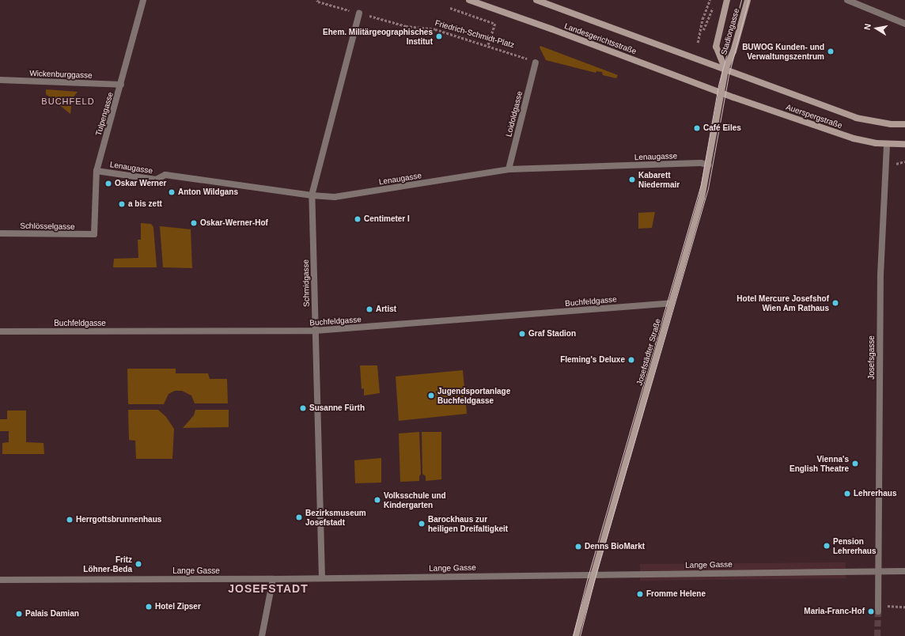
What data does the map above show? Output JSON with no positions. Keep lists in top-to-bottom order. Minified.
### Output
{"streets":{"main road":["Stadiongasse","Landesgerichtsstraße","Auerspergstraße","Josefstädter Straße"],"street":["Wickenburggasse","Tulpengasse","Loidoldgasse","Lenaugasse","Schlösselgasse","Schmidgasse","Buchfeldgasse","Josefsgasse","Lange Gasse"],"path":["Friedrich-Schmidt-Platz"]},"crossings":[["Stadiongasse","Landesgerichtsstraße"],["Stadiongasse","Auerspergstraße"],["Stadiongasse","Josefstädter Straße"],["Friedrich-Schmidt-Platz","Loidoldgasse"],["Friedrich-Schmidt-Platz","Schmidgasse"],["Landesgerichtsstraße","Auerspergstraße"],["Landesgerichtsstraße","Josefstädter Straße"],["Wickenburggasse","Tulpengasse"],["Tulpengasse","Lenaugasse"],["Tulpengasse","Schlösselgasse"],["Loidoldgasse","Lenaugasse"],["Auerspergstraße","Josefstädter Straße"],["Auerspergstraße","Josefsgasse"],["Lenaugasse","Schmidgasse"],["Lenaugasse","Josefstädter Straße"],["Schmidgasse","Buchfeldgasse"],["Schmidgasse","Lange Gasse"],["Buchfeldgasse","Josefstädter Straße"],["Josefstädter Straße","Lange Gasse"],["Josefsgasse","Lange Gasse"]],"districts":["BUCHFELD","JOSEFSTADT"],"places":["Ehem. Militärgeographisches Institut","BUWOG Kunden- und Verwaltungszentrum","Café Eiles","Kabarett Niedermair","Oskar Werner","Anton Wildgans","a bis zett","Centimeter I","Oskar-Werner-Hof","Hotel Mercure Josefshof Wien Am Rathaus","Artist","Graf Stadion","Fleming's Deluxe","Jugendsportanlage Buchfeldgasse","Susanne Fürth","Vienna's English Theatre","Lehrerhaus","Volksschule und Kindergarten","Bezirksmuseum Josefstadt","Herrgottsbrunnenhaus","Barockhaus zur heiligen Dreifaltigkeit","Pension Lehrerhaus","Denns BioMarkt","Fritz Löhner-Beda","Fromme Helene","Hotel Zipser","Maria-Franc-Hof","Palais Damian"],"north":"left"}
